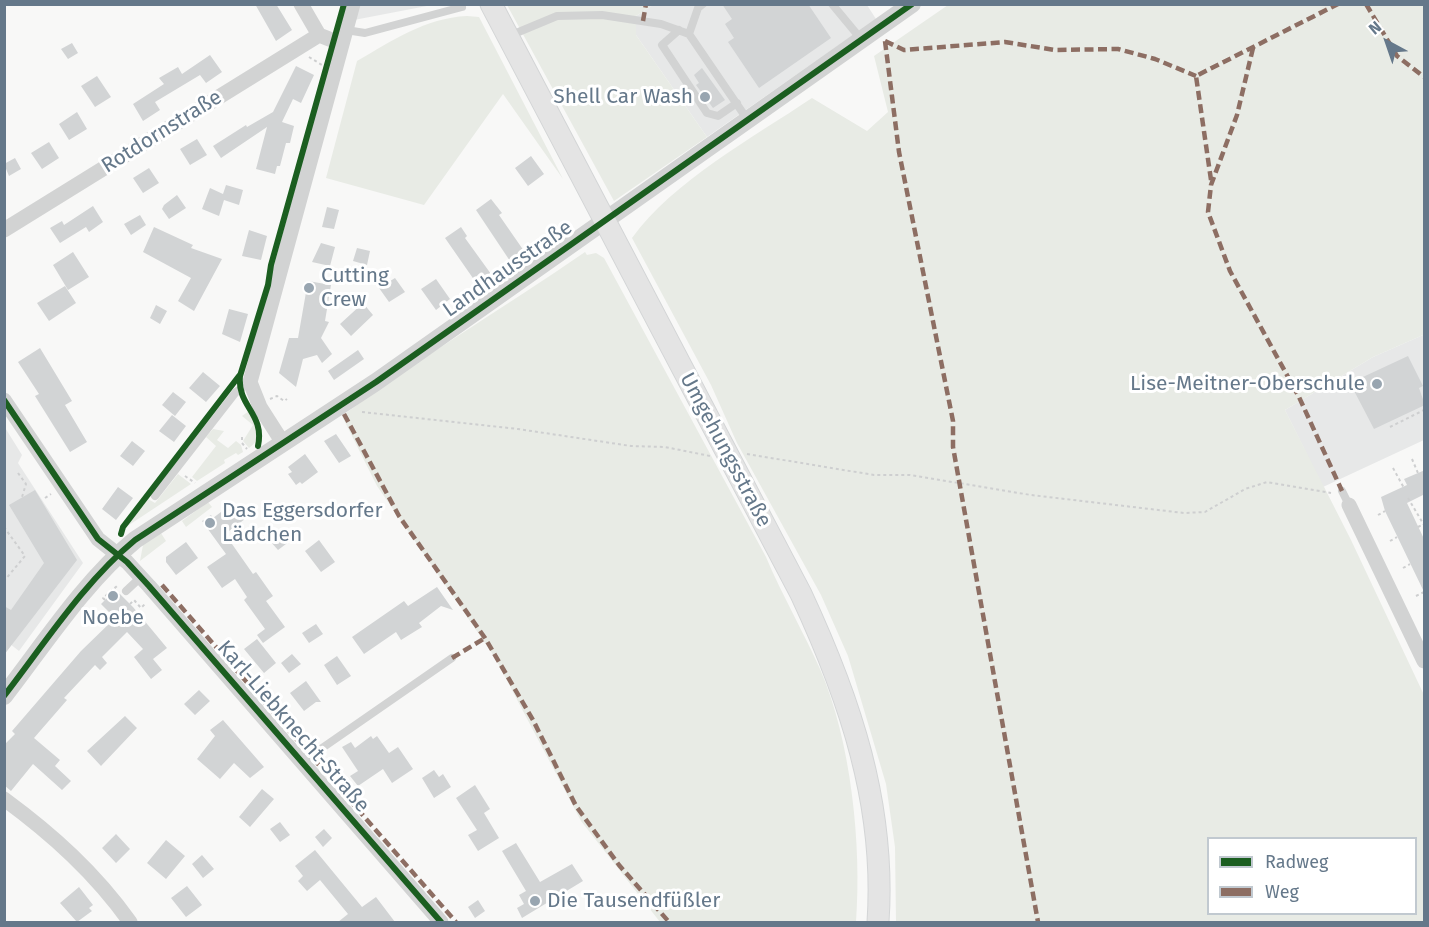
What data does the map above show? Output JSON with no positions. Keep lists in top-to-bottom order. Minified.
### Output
{"streets":{"main road":["Umgehungsstraße"],"street":["Rotdornstraße","Landhausstraße","Karl-Liebknecht-Straße"]},"crossings":[["Landhausstraße","Umgehungsstraße"],["Landhausstraße","Karl-Liebknecht-Straße"]],"places":["Shell Car Wash","Cutting Crew","Lise-Meitner-Oberschule","Das Eggersdorfer Lädchen","Noebe","Die Tausendfüßler"],"legend":["Radweg","Weg"],"north":"top left"}
